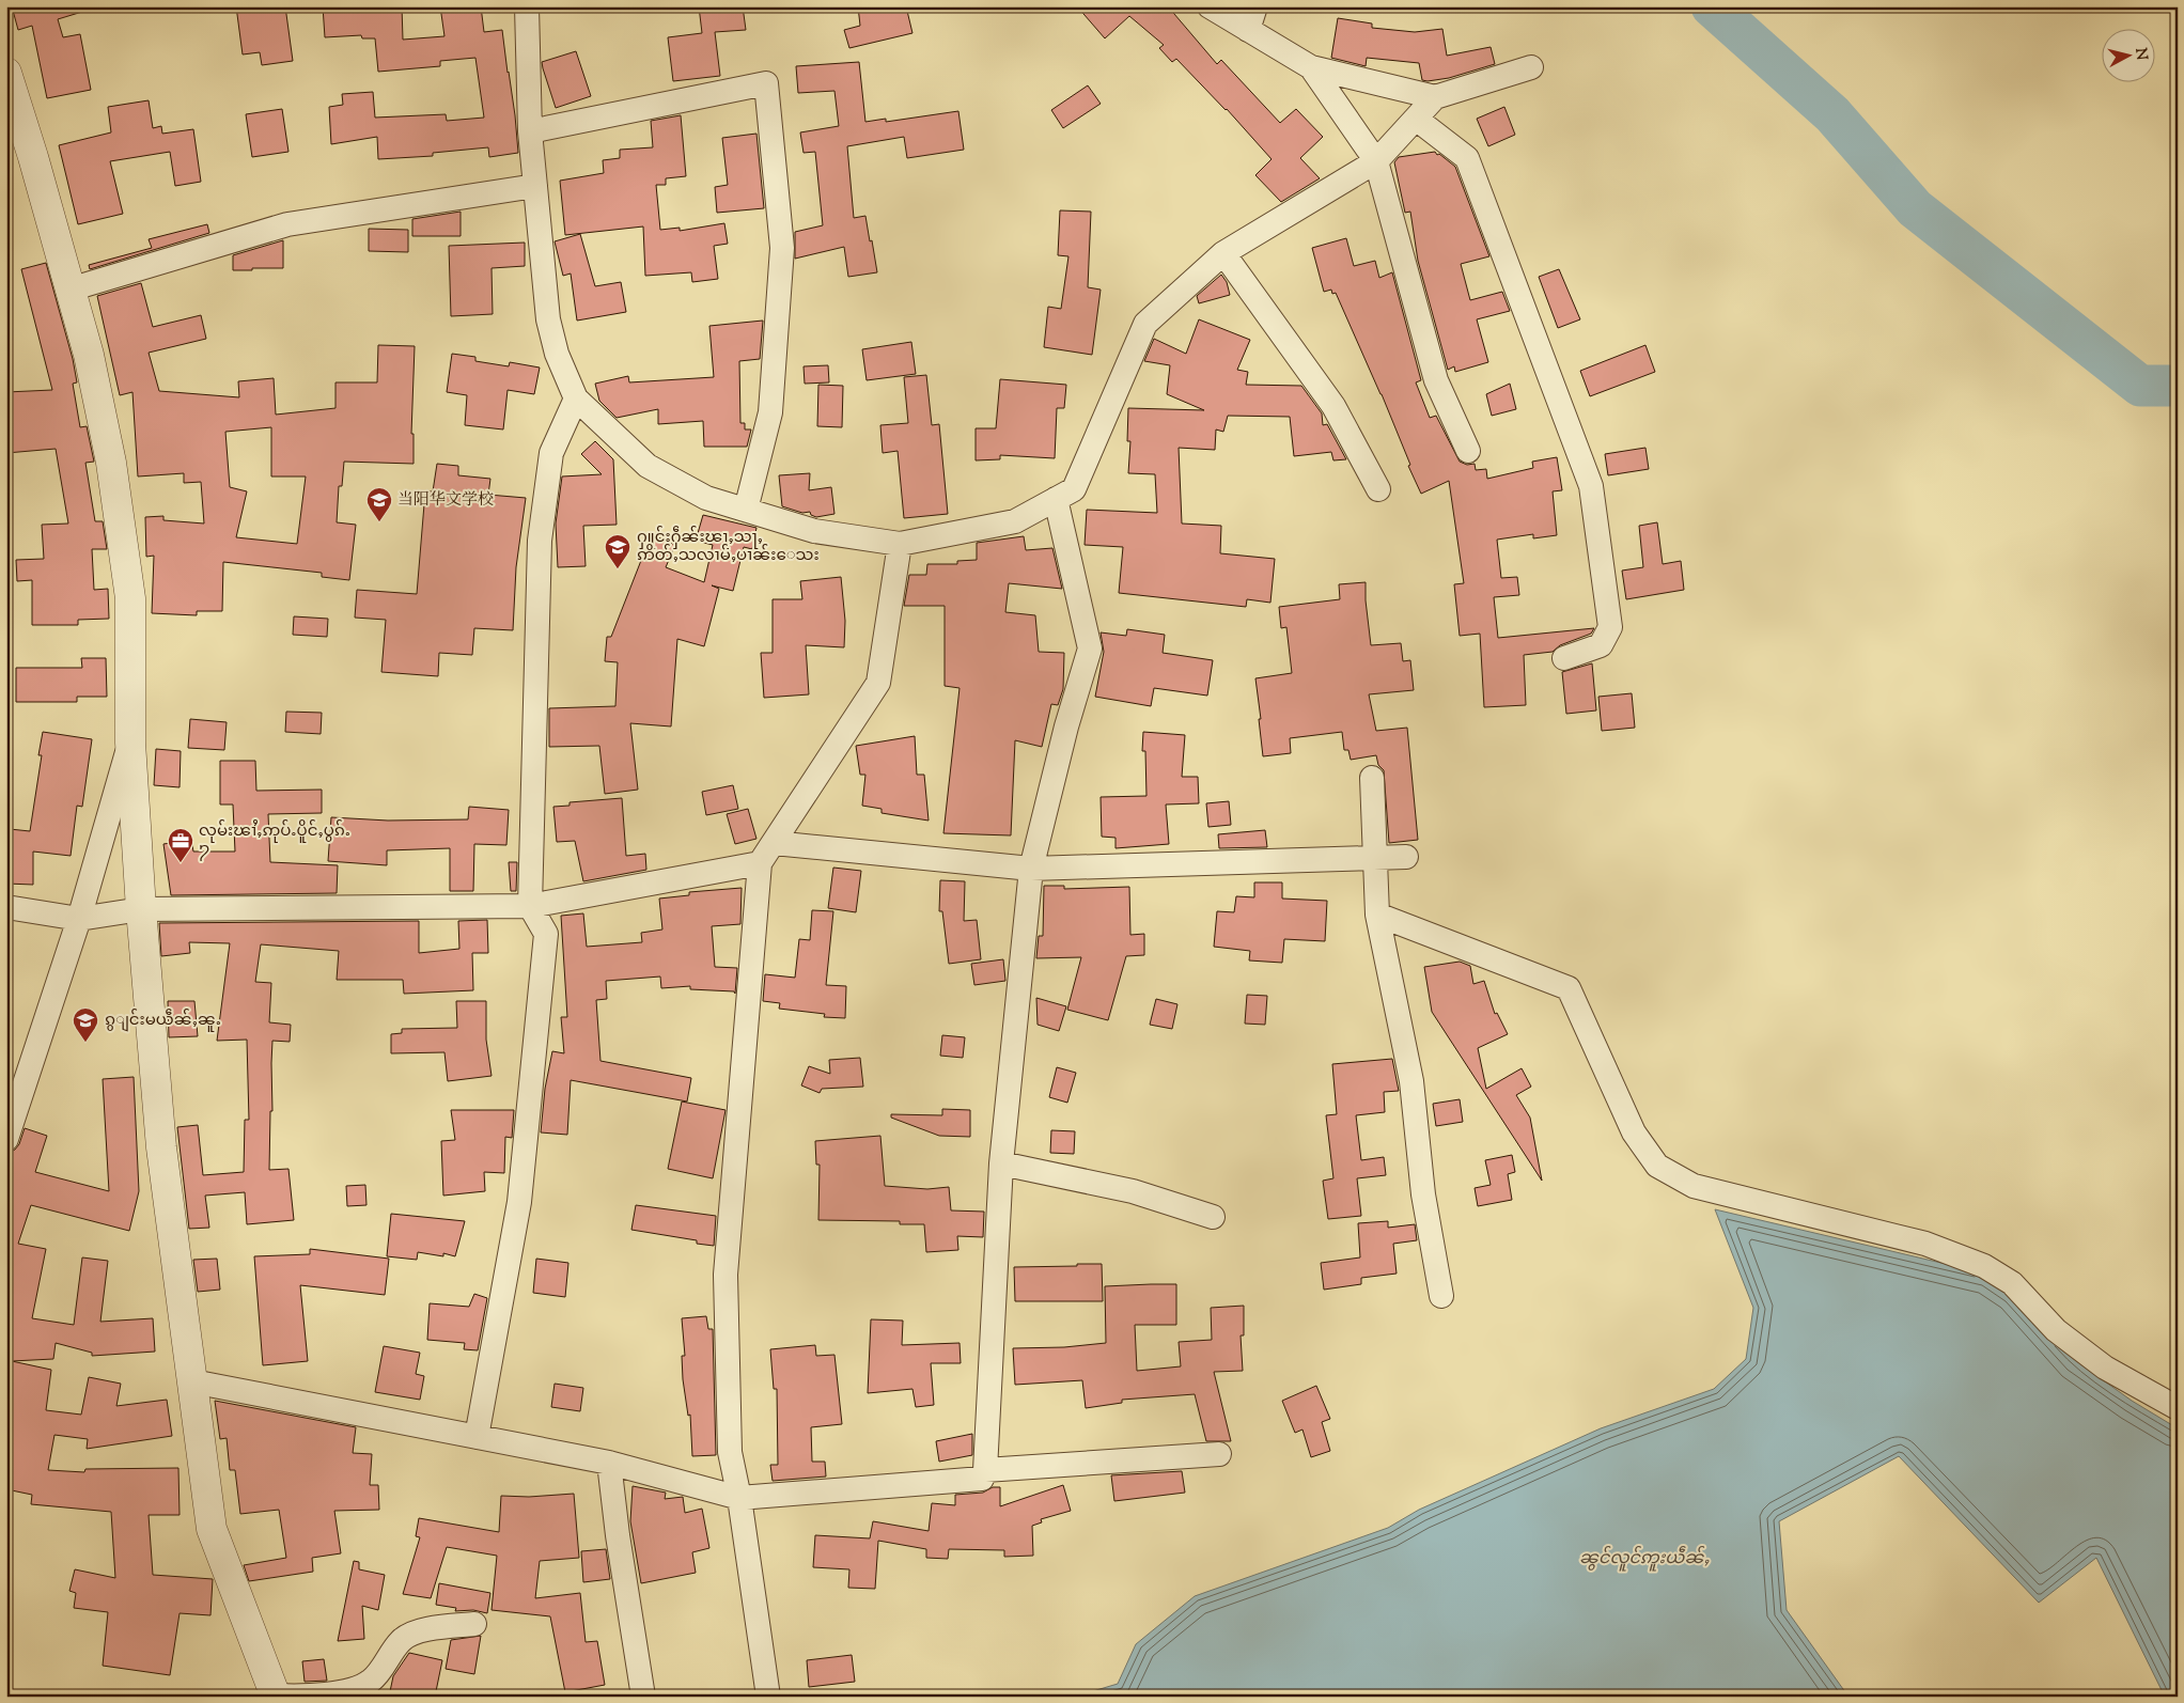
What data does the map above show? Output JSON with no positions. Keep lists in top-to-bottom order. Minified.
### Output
{"water":["ၼွင်လူင်ဢူးယဵၼ်ႇ"],"places":{"school or university":["当阳华文学校","ႁူင်းႁဵၼ်းၽႃႇသႃႇ ဢိတ်ႇသလၢမ်ႇပၢၼ်းေသး","ၵွျင်းမယဵၼ်ႇၼူႉ"],"office":["လုမ်းၽၢႆႇဢုပ်ႉပိူင်ႇပွၵ်ႉ ႒"]},"north":"right"}
